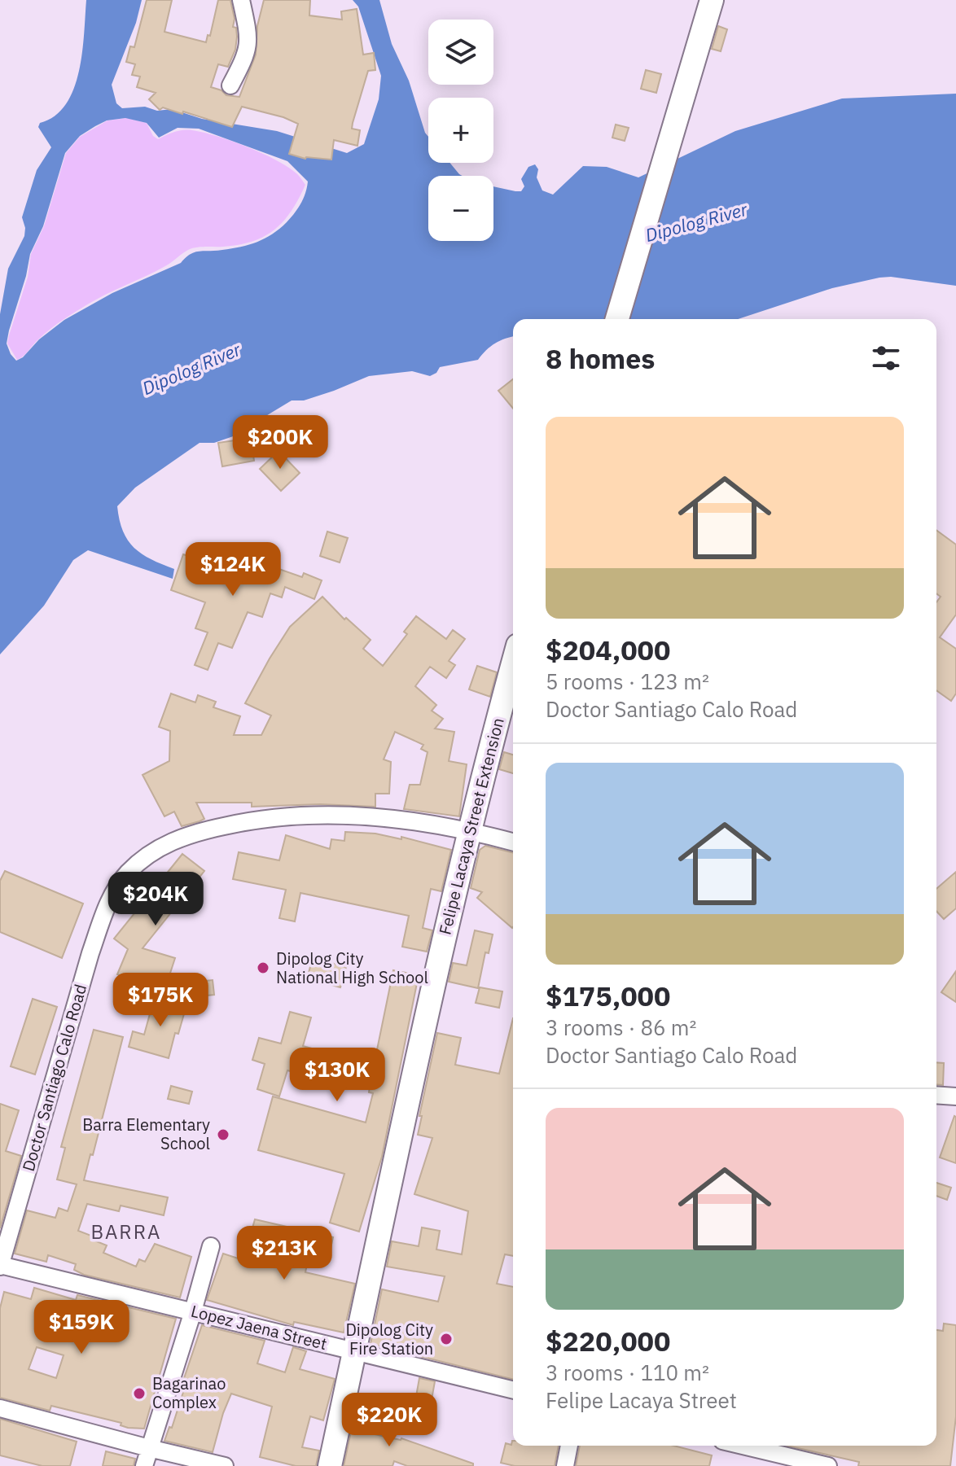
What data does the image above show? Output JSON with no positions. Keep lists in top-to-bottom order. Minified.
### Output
{"streets":{"main road":["Felipe Lacaya Street Extension"],"street":["Doctor Santiago Calo Road","Lopez Jaena Street"]},"crossings":[["Felipe Lacaya Street Extension","Doctor Santiago Calo Road"],["Felipe Lacaya Street Extension","Lopez Jaena Street"],["Doctor Santiago Calo Road","Lopez Jaena Street"]],"districts":["BARRA"],"water":["Dipolog River"],"places":["Dipolog City National High School","Barra Elementary School","Dipolog City Fire Station","Bagarinao Complex"],"page":{"map_buttons":["+","−"],"heading":"8 homes","list":[{"name":"$204,000","note":"5 rooms · 123 m² · Doctor Santiago Calo Road"},{"name":"$175,000","note":"3 rooms · 86 m² · Doctor Santiago Calo Road"},{"name":"$220,000","note":"3 rooms · 110 m² · Felipe Lacaya Street"}],"price":["$200K","$124K","$204K","$175K","$130K","$213K","$159K","$220K"]}}
